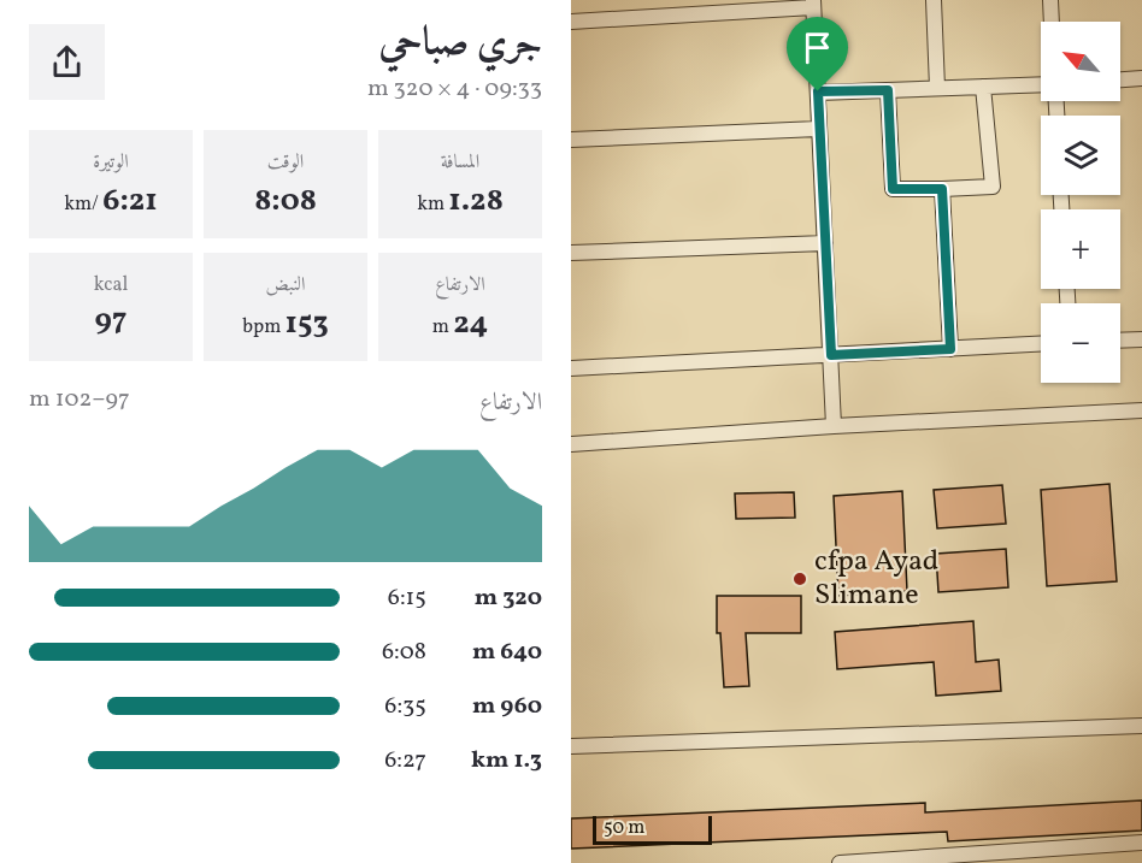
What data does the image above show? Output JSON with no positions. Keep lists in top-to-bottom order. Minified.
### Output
{"places":["cfpa Ayad Slimane"],"scale_bar":"50 m","north":"top left","page":{"heading":["جري صباحي","09:33 · 4 × 320 m"],"map_buttons":["+","−"],"stats":[["المسافة","1.28 km"],["الوقت","8:08"],["الوتيرة","6:21 /km"],["الارتفاع","24 m"],["النبض","153 bpm"],["kcal","97"]],"chart":["الارتفاع","97–102 m"],"list":[{"name":"320 m","note":"6:15"},{"name":"640 m","note":"6:08"},{"name":"960 m","note":"6:35"},{"name":"1.3 km","note":"6:27"}],"scale":"50 m"}}
